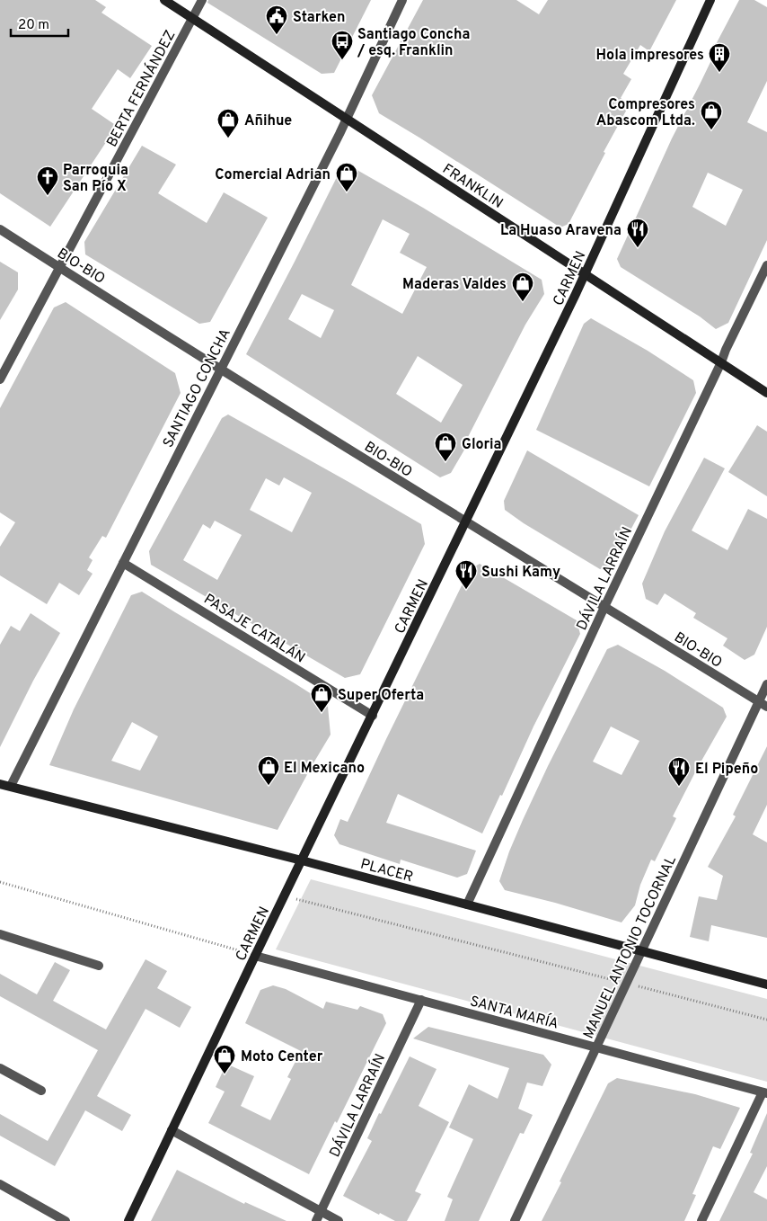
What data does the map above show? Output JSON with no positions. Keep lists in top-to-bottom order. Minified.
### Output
{"streets":{"main road":["FRANKLIN","CARMEN","PLACER"],"street":["BERTA FERNÁNDEZ","BIO-BIO","SANTIAGO CONCHA","DÁVILA LARRAÍN","PASAJE CATALÁN","MANUEL ANTONIO TOCORNAL","SANTA MARÍA"]},"crossings":[["BERTA FERNÁNDEZ","FRANKLIN"],["BERTA FERNÁNDEZ","BIO-BIO"],["FRANKLIN","CARMEN"],["FRANKLIN","SANTIAGO CONCHA"],["FRANKLIN","DÁVILA LARRAÍN"],["BIO-BIO","CARMEN"],["BIO-BIO","SANTIAGO CONCHA"],["BIO-BIO","DÁVILA LARRAÍN"],["BIO-BIO","MANUEL ANTONIO TOCORNAL"],["CARMEN","PASAJE CATALÁN"],["CARMEN","PLACER"],["CARMEN","SANTA MARÍA"],["SANTIAGO CONCHA","PASAJE CATALÁN"],["SANTIAGO CONCHA","PLACER"],["DÁVILA LARRAÍN","PLACER"],["DÁVILA LARRAÍN","SANTA MARÍA"],["PLACER","MANUEL ANTONIO TOCORNAL"],["MANUEL ANTONIO TOCORNAL","SANTA MARÍA"]],"places":{"public building":["Starken"],"bus stop":["Santiago Concha / esq. Franklin"],"building":["Hola impresores"],"shop":["Compresores Abascom Ltda.","Añihue","Comercial Adrian","Maderas Valdes","Gloria","Super Oferta","El Mexicano","Moto Center"],"church":["Parroquia San Pío X"],"restaurant":["La Huaso Aravena","Sushi Kamy","El Pipeño"]},"scale_bar":"20 m"}
